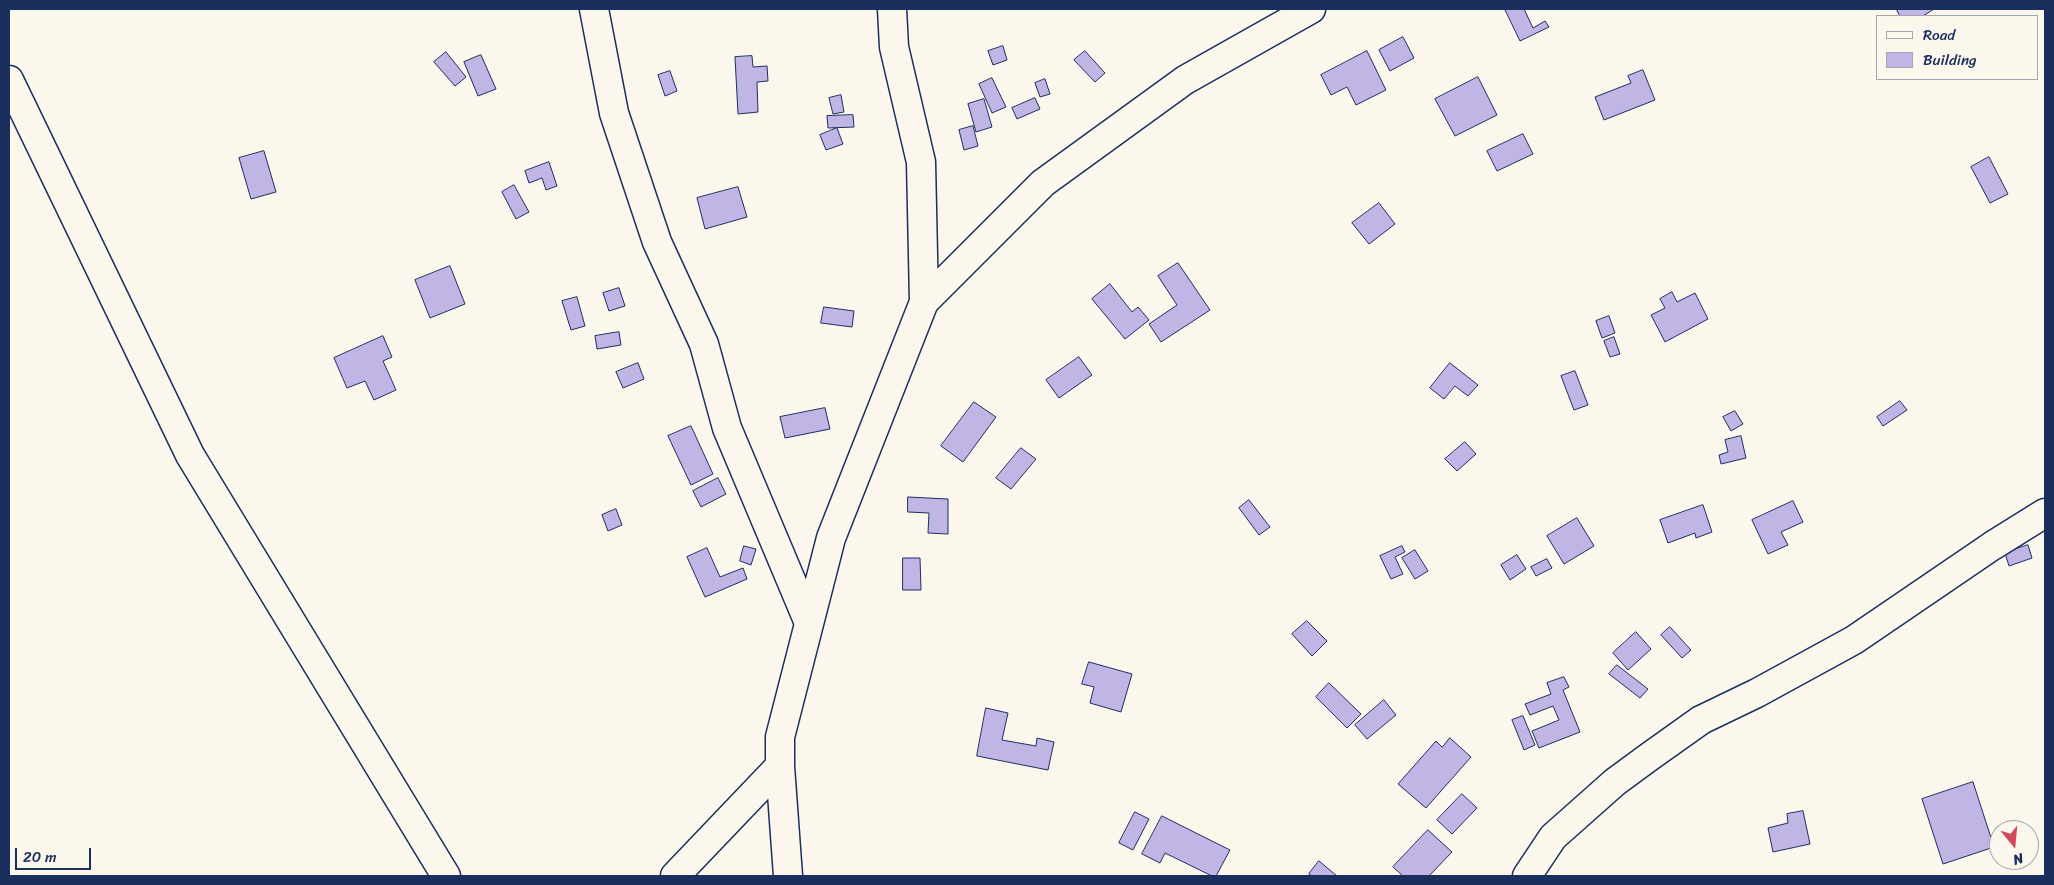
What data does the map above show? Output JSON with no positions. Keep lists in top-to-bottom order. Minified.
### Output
{"legend":["Road","Building"],"scale_bar":"20 m","north":"bottom"}
